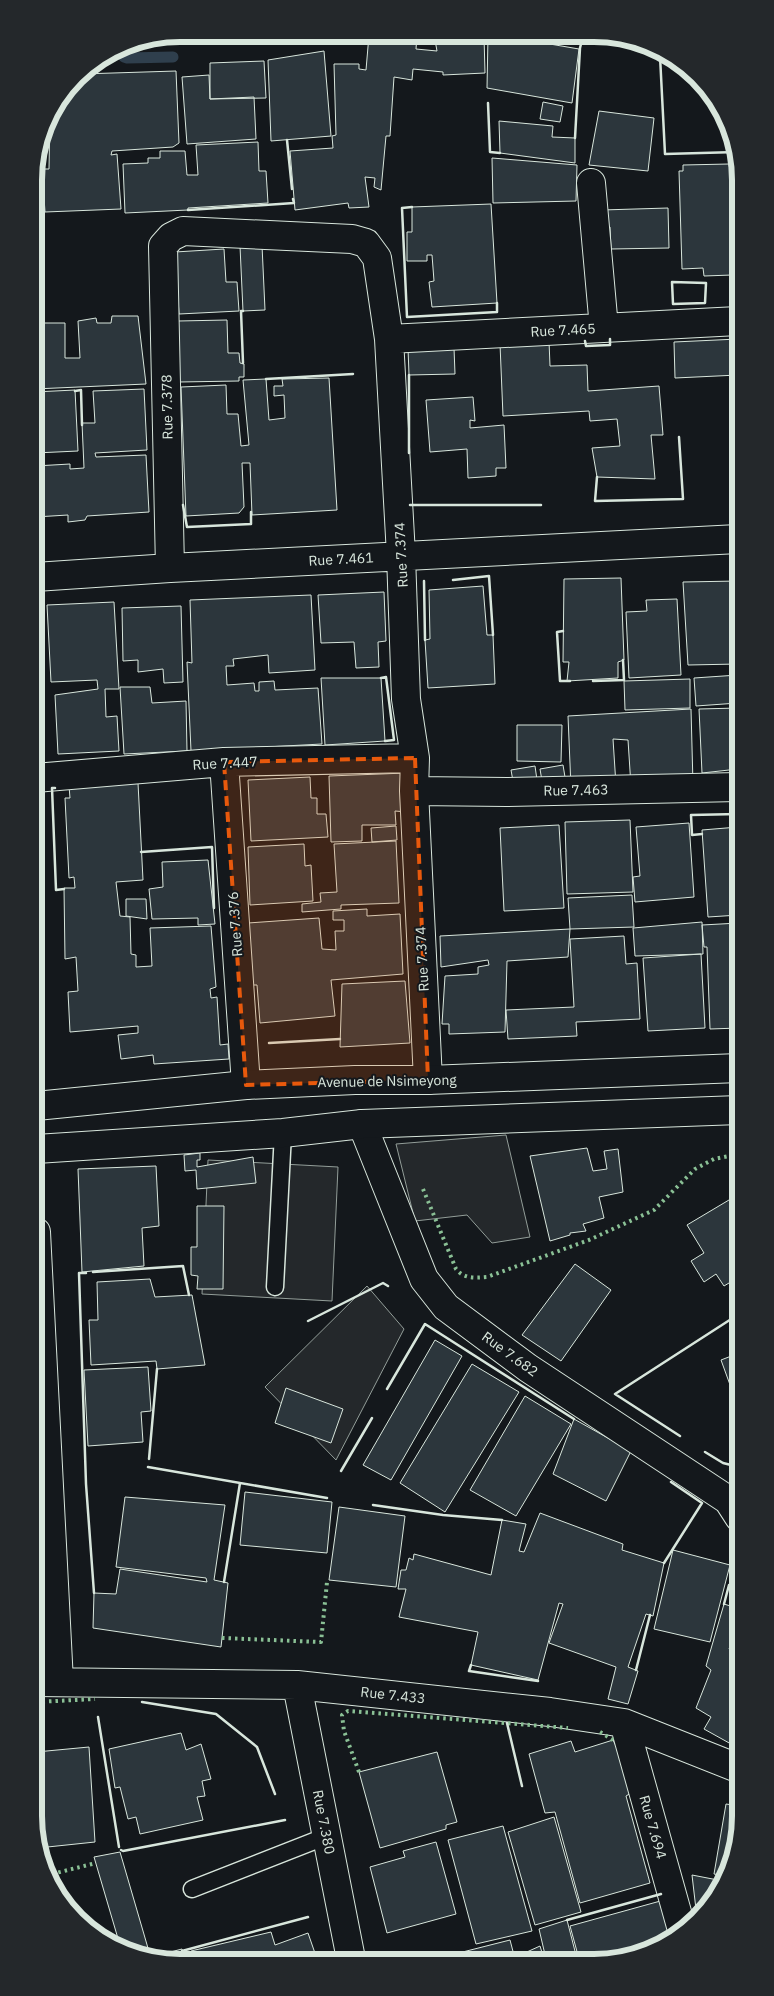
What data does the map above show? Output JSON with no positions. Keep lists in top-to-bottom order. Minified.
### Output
{"streets":{"street":["Rue 7.465","Rue 7.378","Rue 7.374","Rue 7.461","Rue 7.447","Rue 7.463","Rue 7.376","Avenue de Nsimeyong","Rue 7.682","Rue 7.433","Rue 7.380","Rue 7.694"]},"crossings":[["Rue 7.465","Rue 7.374"],["Rue 7.378","Rue 7.374"],["Rue 7.378","Rue 7.461"],["Rue 7.374","Rue 7.461"],["Rue 7.374","Rue 7.447"],["Rue 7.374","Rue 7.463"],["Rue 7.374","Avenue de Nsimeyong"],["Rue 7.447","Rue 7.376"],["Rue 7.376","Avenue de Nsimeyong"],["Rue 7.433","Rue 7.380"],["Rue 7.433","Rue 7.694"]]}
